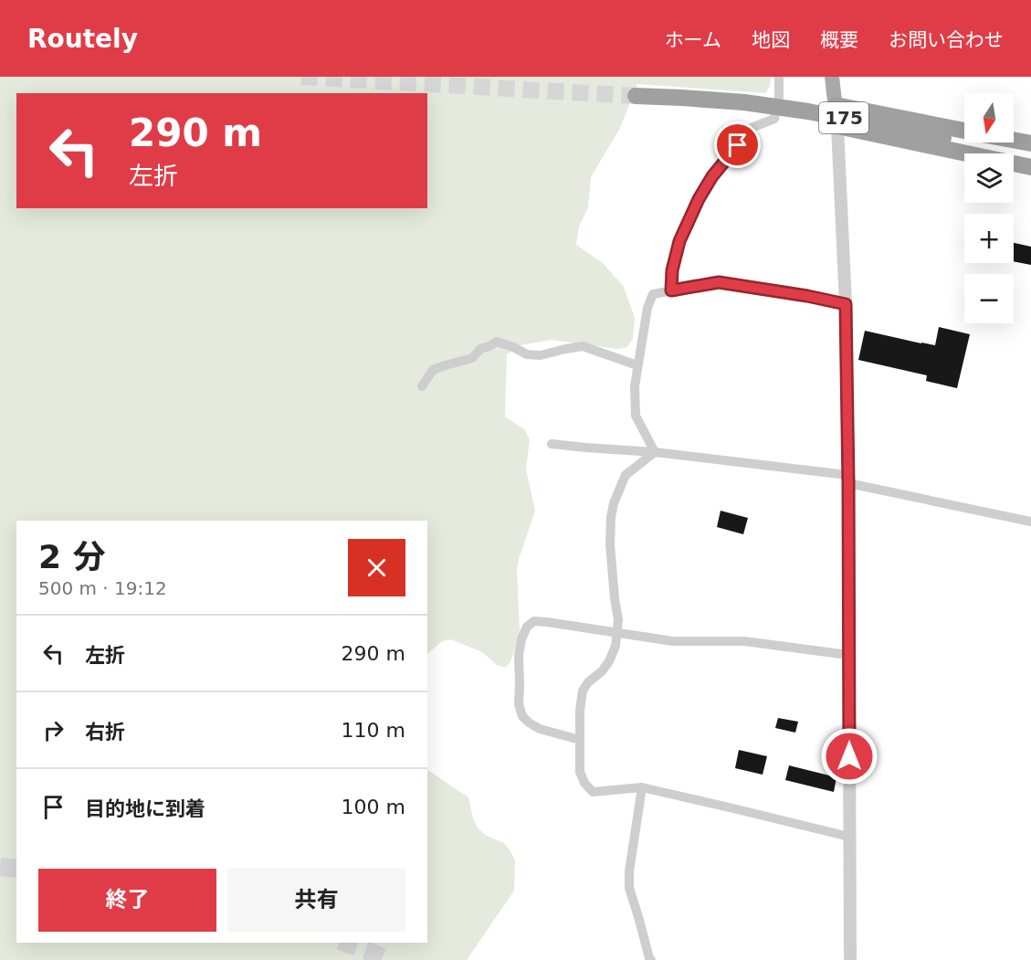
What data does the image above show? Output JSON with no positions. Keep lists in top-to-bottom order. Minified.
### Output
{"streets":{"highway":["175"]},"north":"bottom","page":{"header":"Routely","nav":["ホーム","地図","概要","お問い合わせ"],"map_buttons":["+","−"],"turn":["290 m","左折"],"heading":["2 分","500 m · 19:12"],"list":[{"name":"左折","value":"290 m"},{"name":"右折","value":"110 m"},{"name":"目的地に到着","value":"100 m"}],"buttons":["終了","共有"]}}
